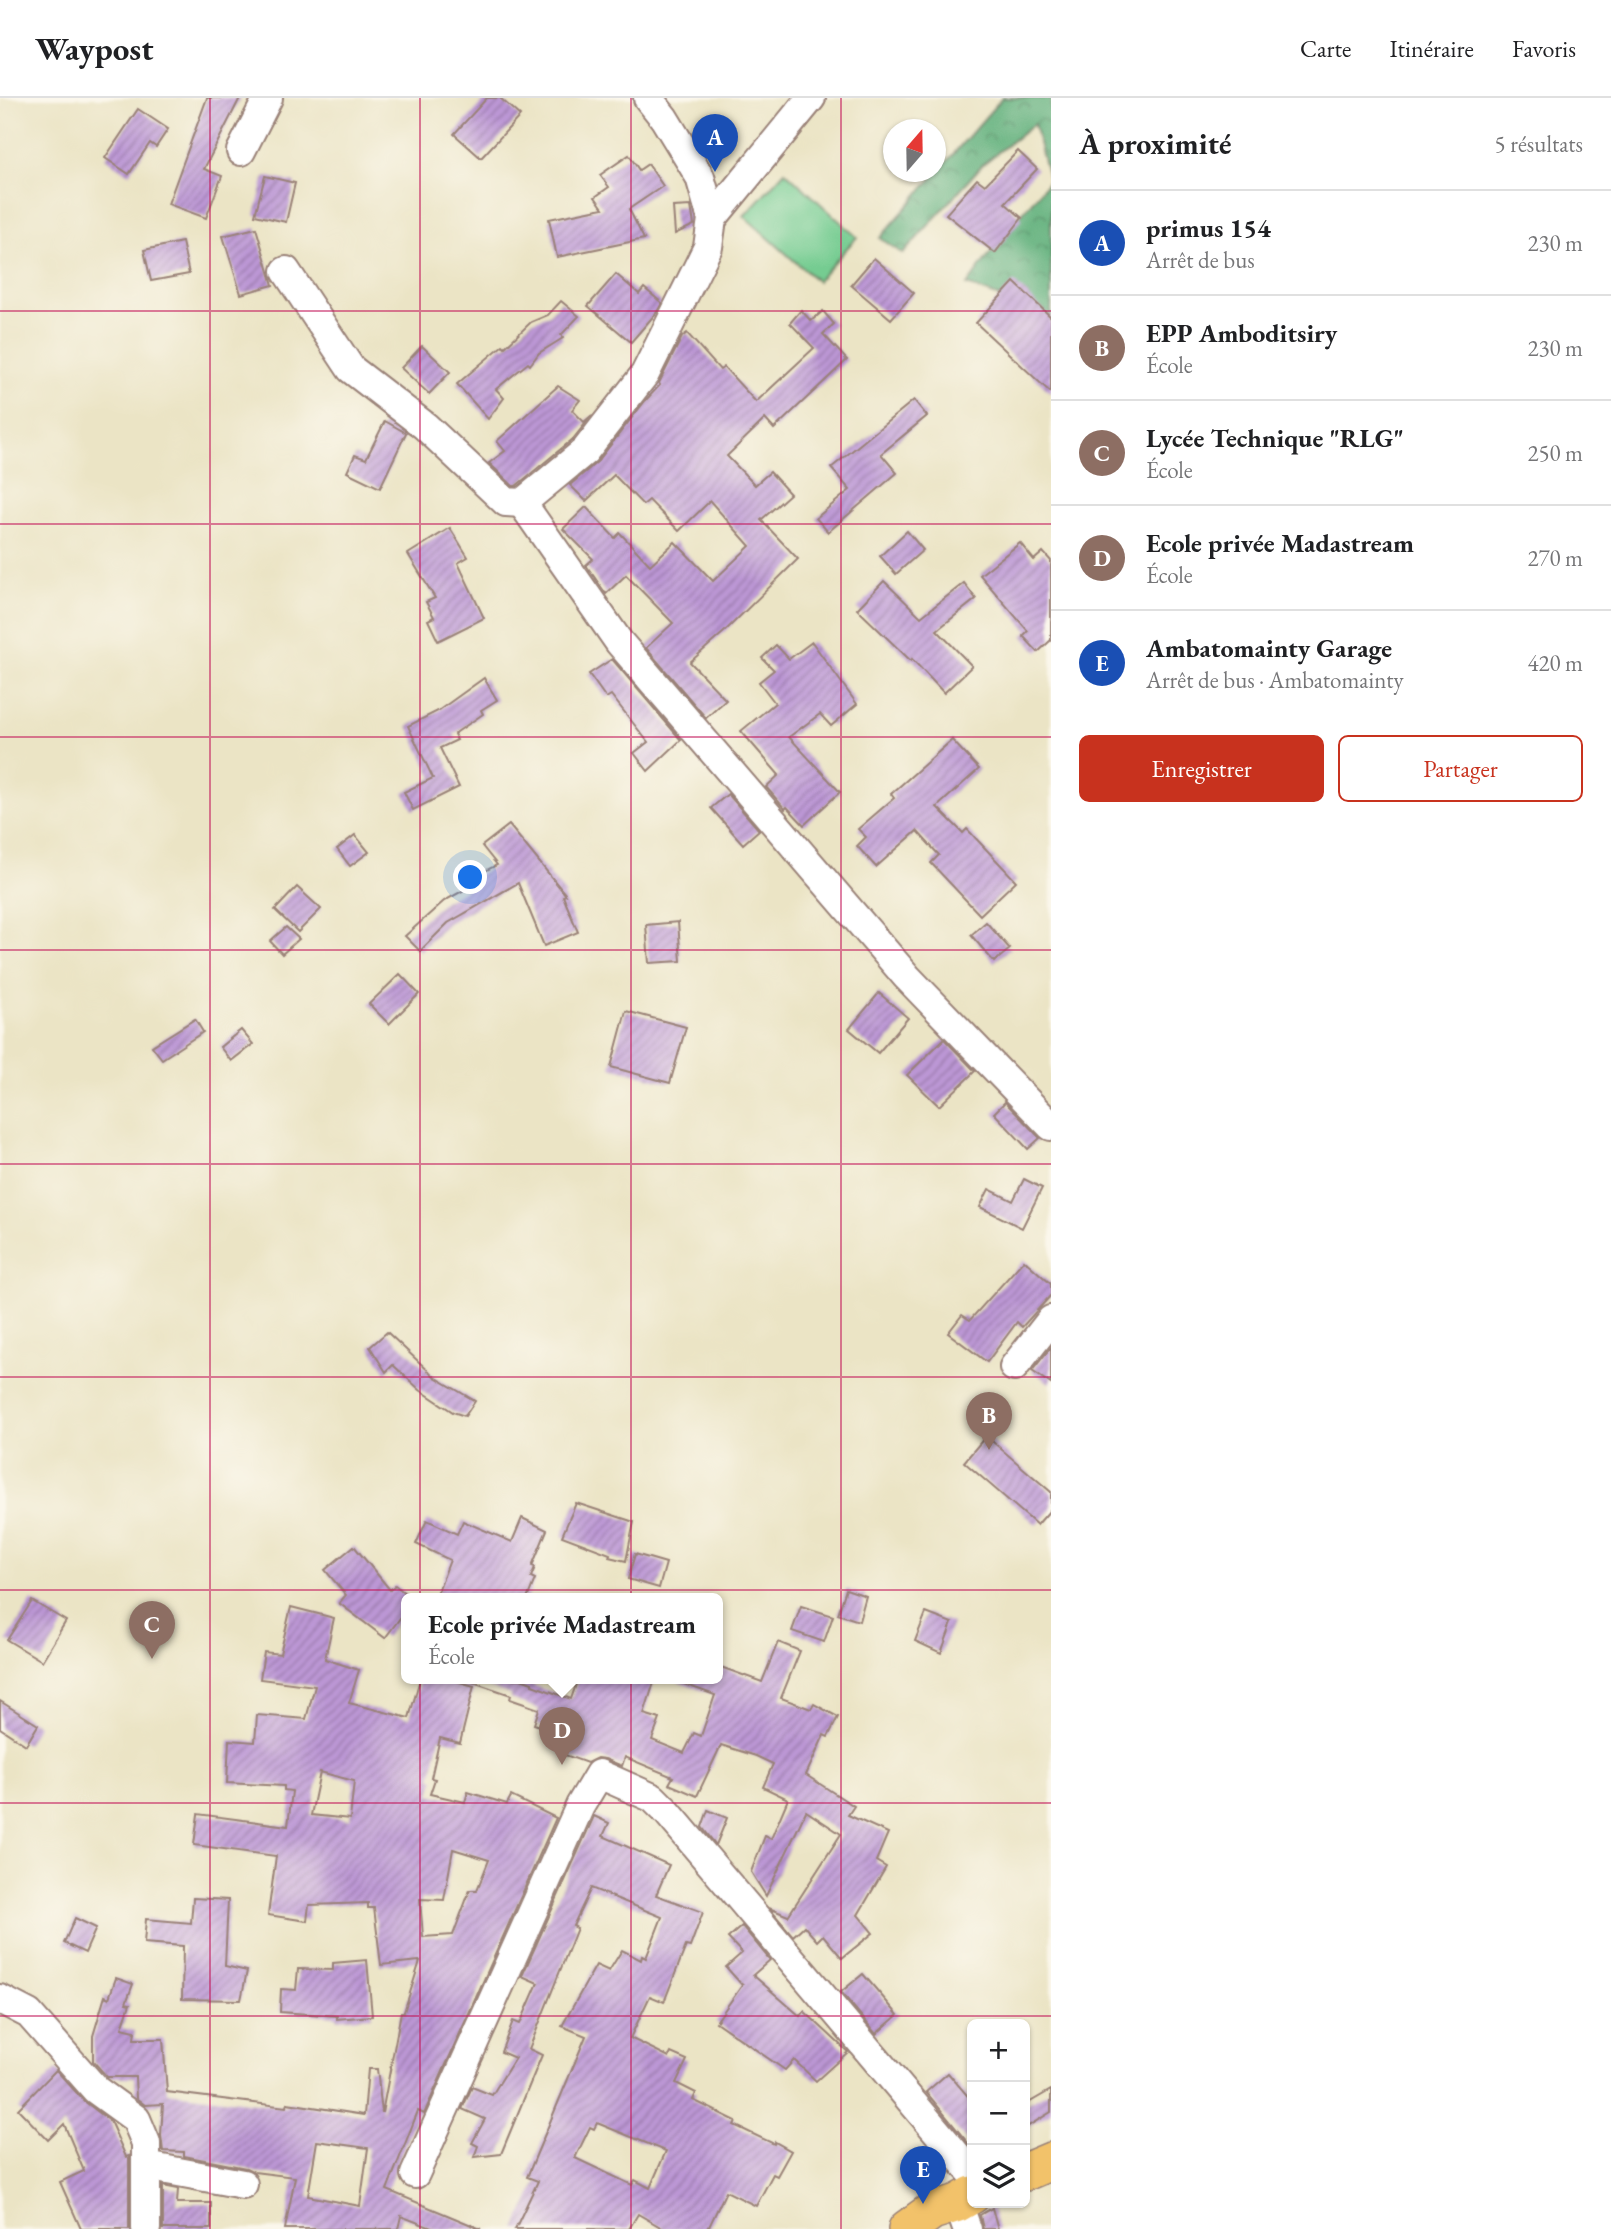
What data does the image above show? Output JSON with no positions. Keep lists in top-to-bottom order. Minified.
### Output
{"north":"top","page":{"header":"Waypost","nav":["Carte","Itinéraire","Favoris"],"heading":["À proximité","5 résultats"],"pins":["A","B","C","D","E"],"list":[{"mark":"A","name":"primus 154","note":"Arrêt de bus","value":"230 m"},{"mark":"B","name":"EPP Amboditsiry","note":"École","value":"230 m"},{"mark":"C","name":"Lycée Technique \"RLG\"","note":"École","value":"250 m"},{"mark":"D","name":"Ecole privée Madastream","note":"École","value":"270 m"},{"mark":"E","name":"Ambatomainty Garage","note":"Arrêt de bus · Ambatomainty","value":"420 m"}],"buttons":["Enregistrer","Partager"],"popup":["Ecole privée Madastream","École"],"map_buttons":["+","−"]}}
